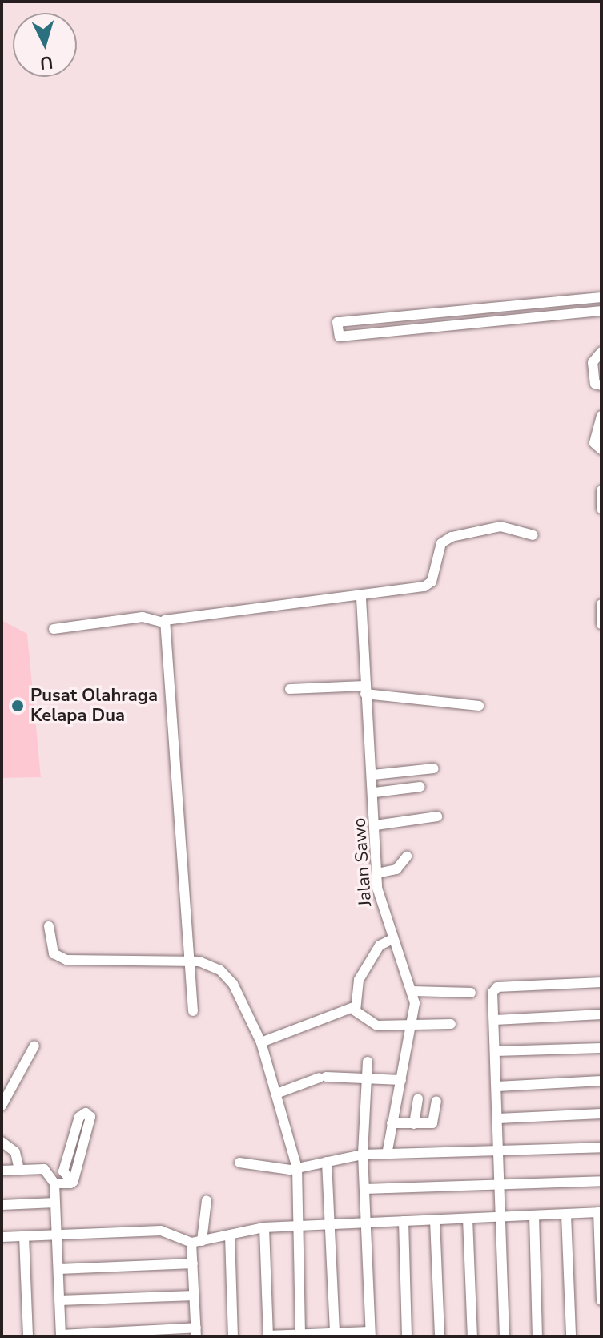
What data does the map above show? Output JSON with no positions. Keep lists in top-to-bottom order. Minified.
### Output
{"streets":{"street":["Jalan Sawo"]},"places":["Pusat Olahraga Kelapa Dua"],"north":"bottom"}
